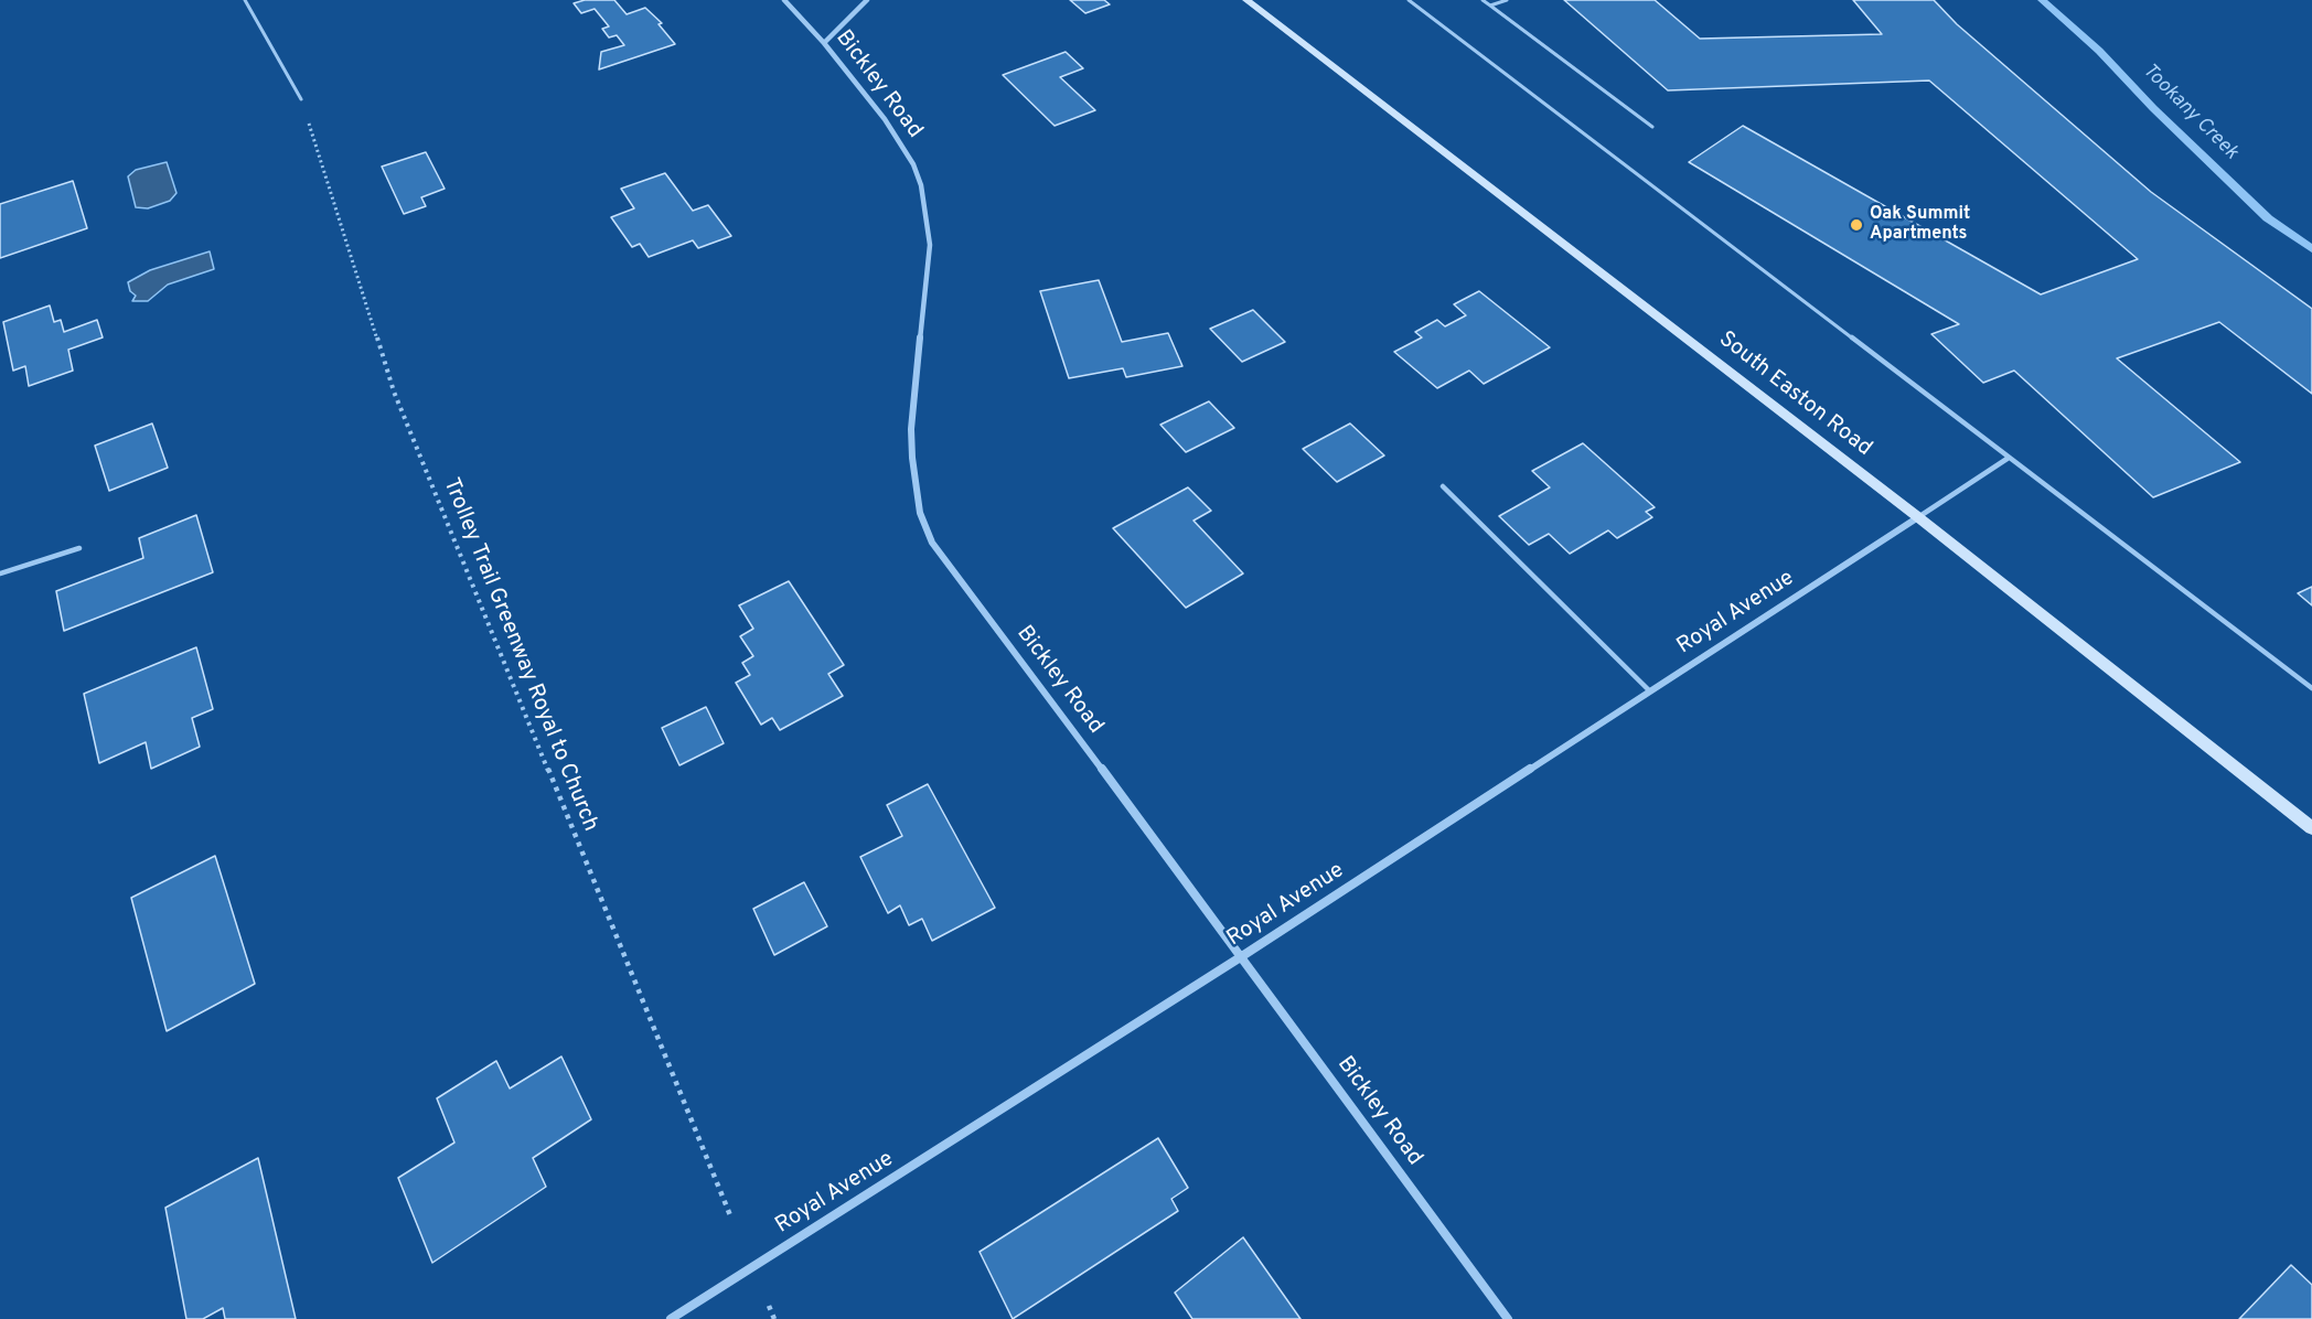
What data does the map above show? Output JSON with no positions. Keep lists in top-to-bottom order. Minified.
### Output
{"streets":{"main road":["South Easton Road"],"street":["Bickley Road","Royal Avenue"],"path":["Trolley Trail Greenway Royal to Church"]},"crossings":[["Bickley Road","Royal Avenue"],["South Easton Road","Royal Avenue"]],"water":["Tookany Creek"],"places":["Oak Summit Apartments"]}
